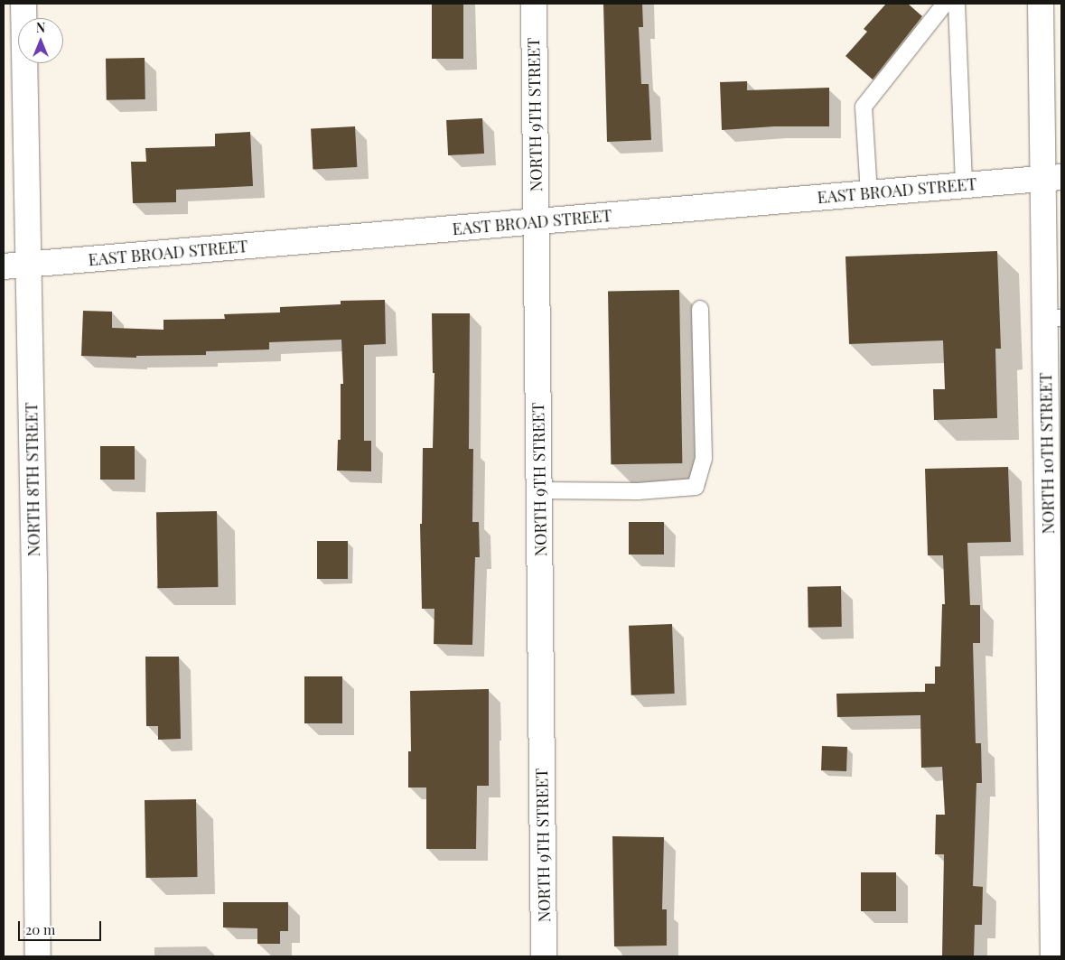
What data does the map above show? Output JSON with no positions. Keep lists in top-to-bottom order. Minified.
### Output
{"streets":{"street":["NORTH 9TH STREET","EAST BROAD STREET","NORTH 10TH STREET","NORTH 8TH STREET"]},"crossings":[["NORTH 9TH STREET","EAST BROAD STREET"],["EAST BROAD STREET","NORTH 10TH STREET"],["EAST BROAD STREET","NORTH 8TH STREET"]],"scale_bar":"20 m","north":"top"}
